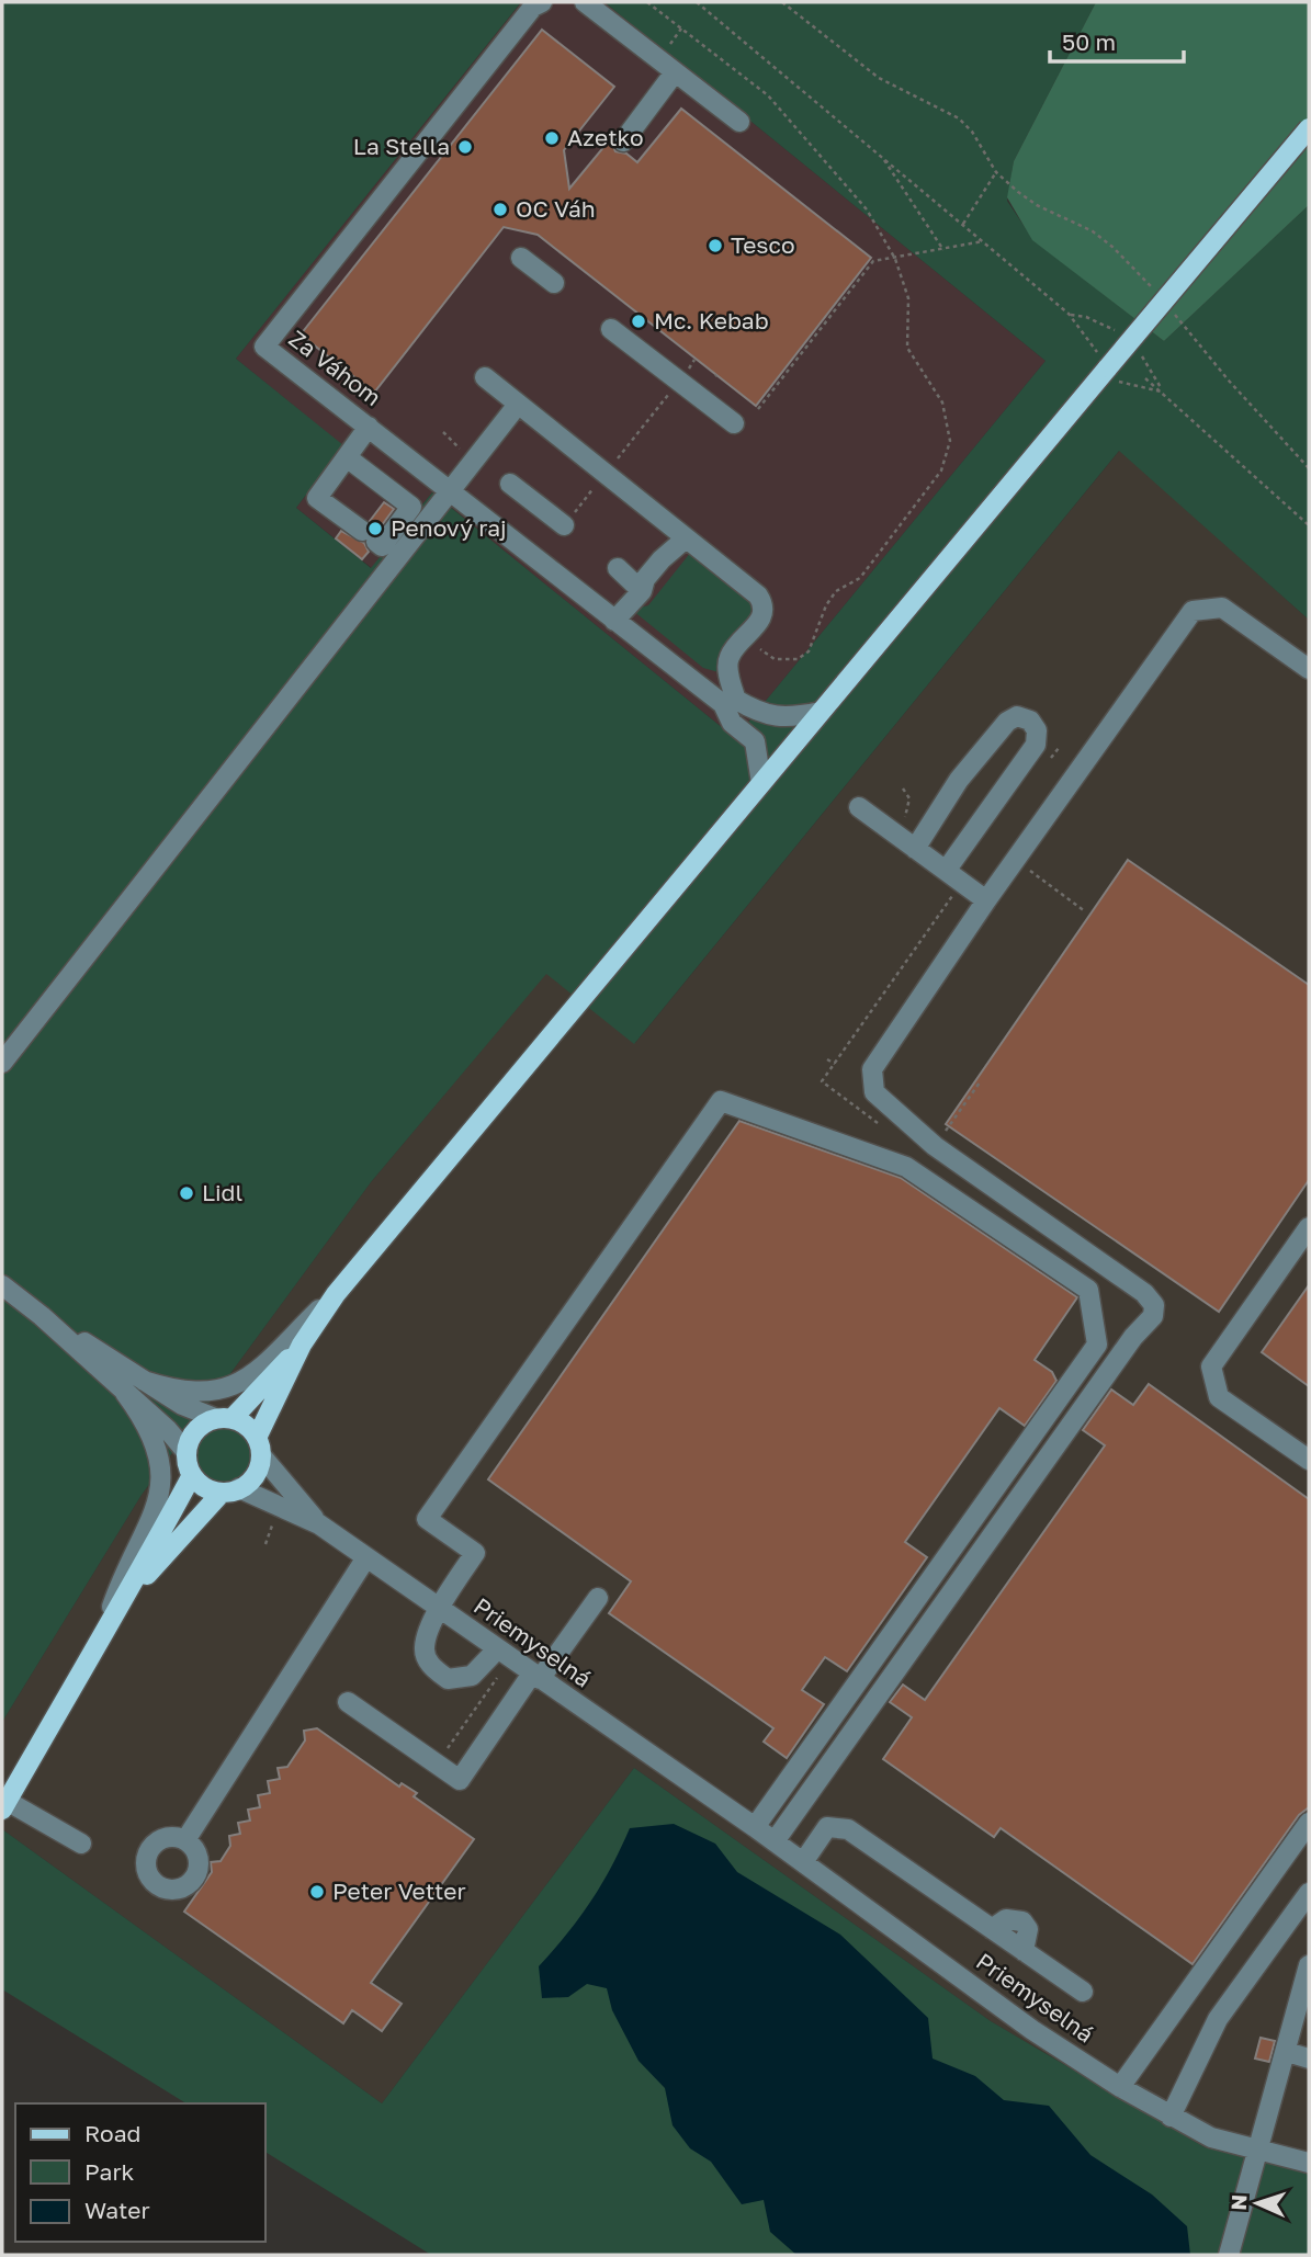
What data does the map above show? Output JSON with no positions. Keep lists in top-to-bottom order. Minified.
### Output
{"streets":{"street":["Za Váhom","Priemyselná"]},"places":["Azetko","La Stella","OC Váh","Tesco","Mc. Kebab","Penový raj","Lidl","Peter Vetter"],"legend":["Road","Park","Water"],"scale_bar":"50 m","north":"left"}
